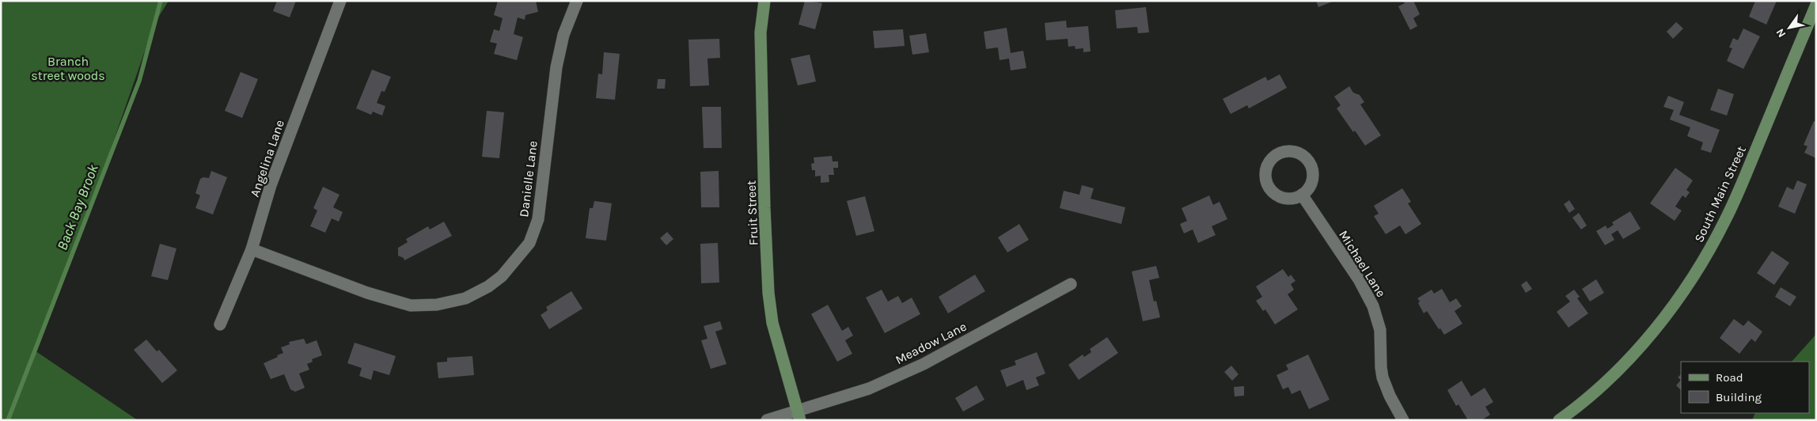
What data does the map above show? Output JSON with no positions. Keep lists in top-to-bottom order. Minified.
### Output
{"streets":{"main road":["South Main Street","Fruit Street"],"street":["Angelina Lane","Danielle Lane","Michael Lane","Meadow Lane"]},"crossings":[["Angelina Lane","Danielle Lane"],["Fruit Street","Meadow Lane"]],"water":["Back Bay Brook"],"parks":["Branch street woods"],"legend":["Road","Building"],"north":"bottom left"}
